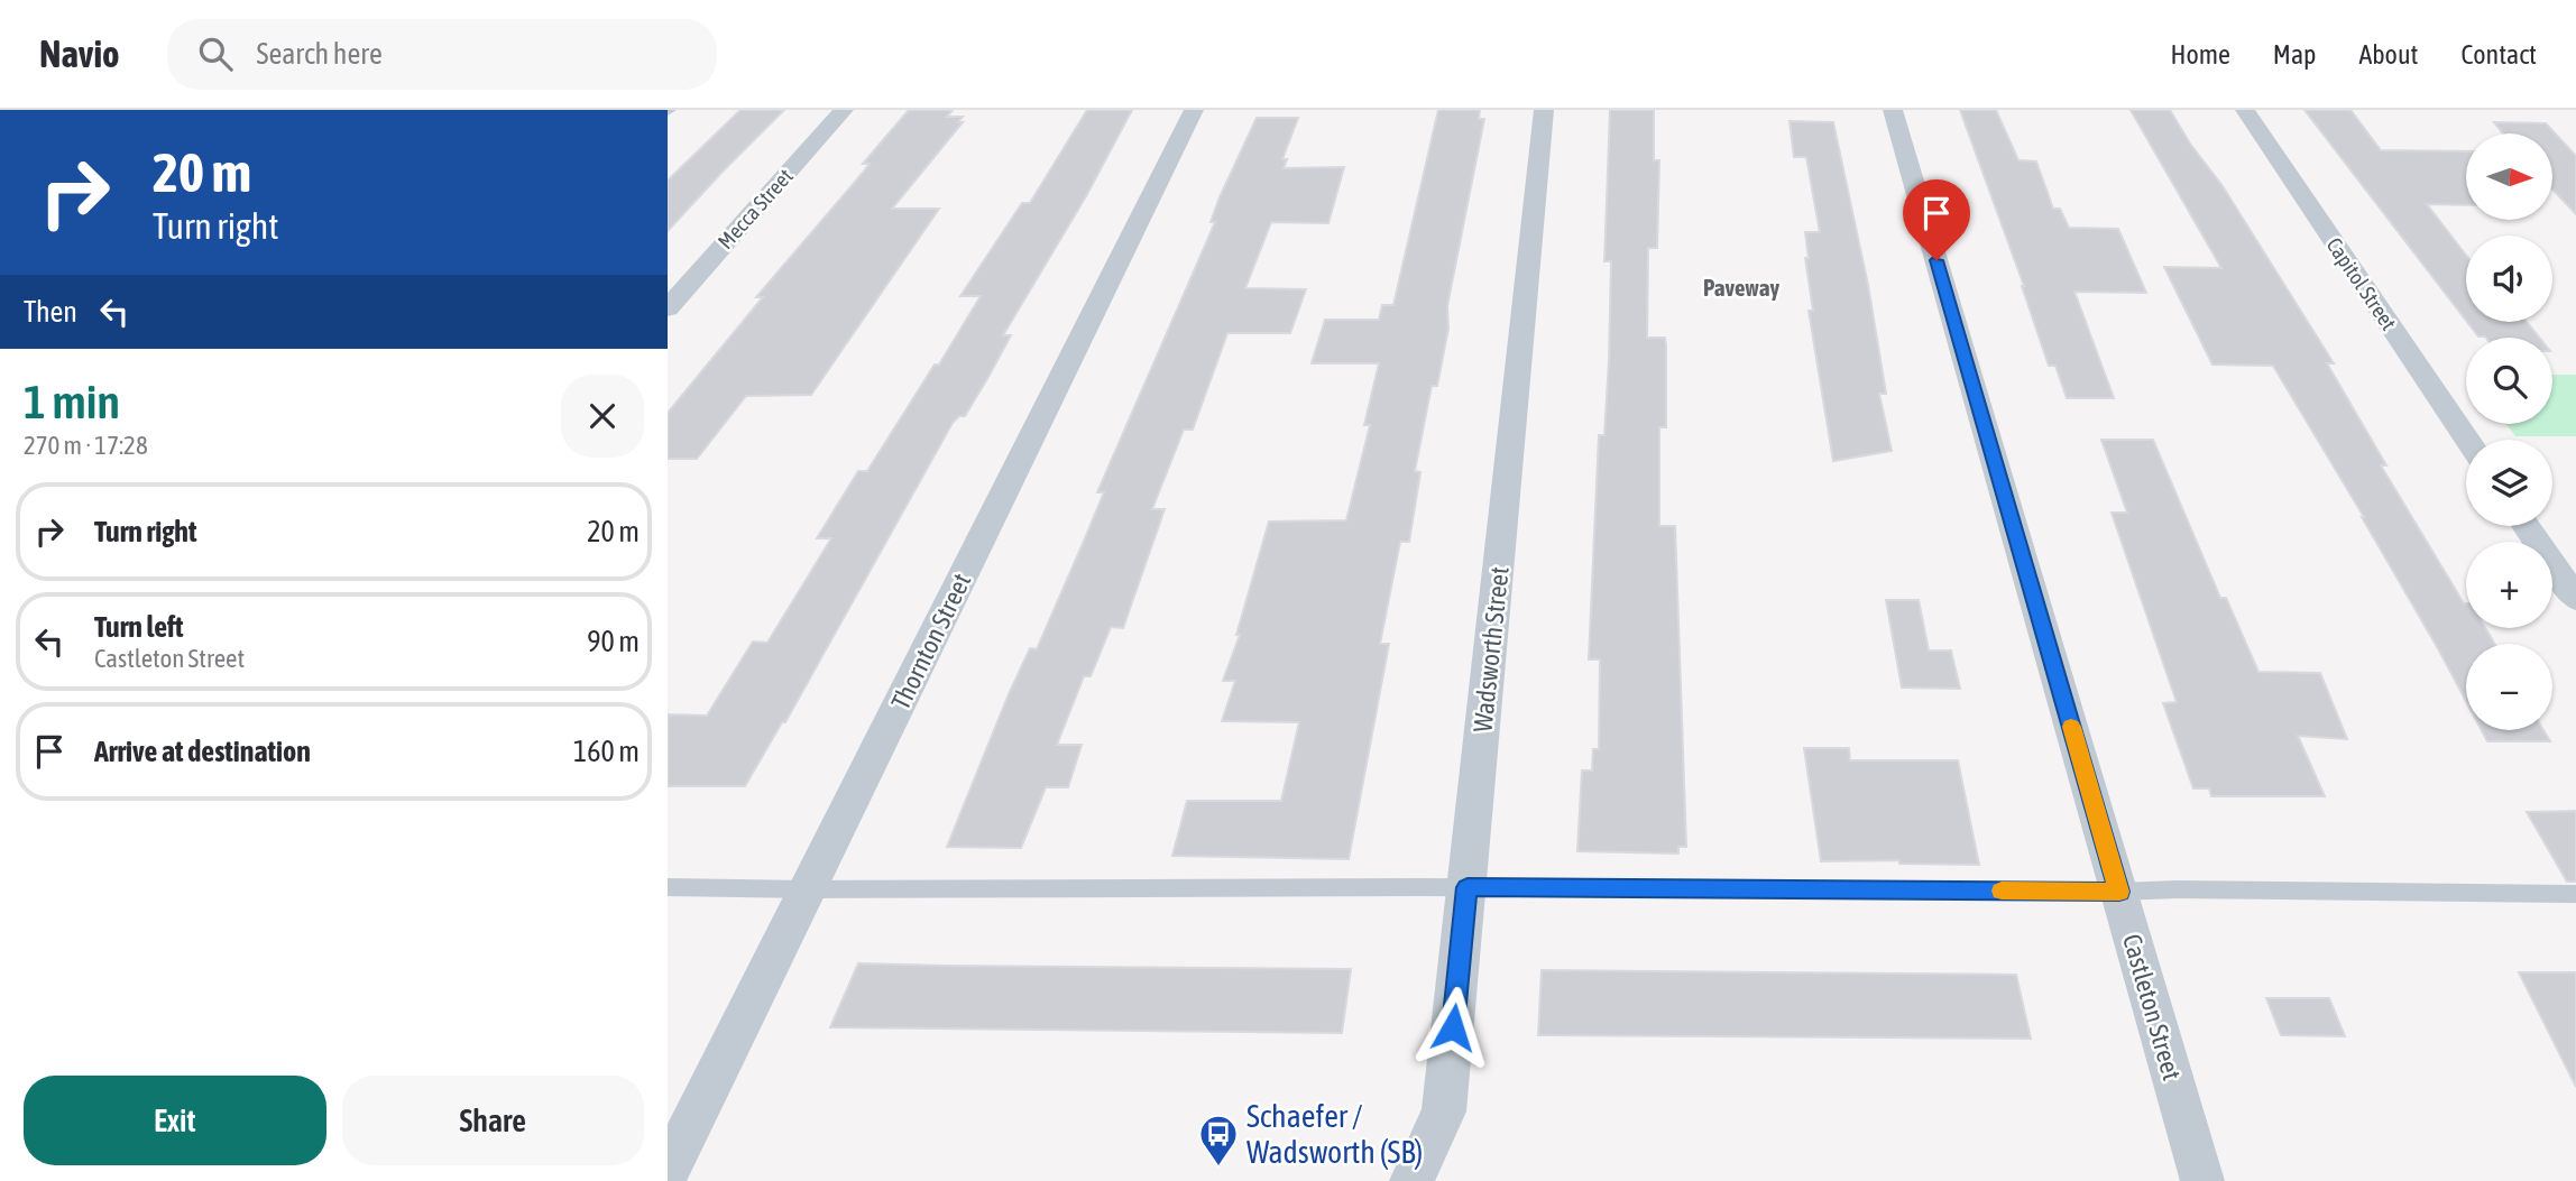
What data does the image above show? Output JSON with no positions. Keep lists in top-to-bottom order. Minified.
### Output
{"streets":{"street":["Mecca Street","Capitol Street","Thornton Street","Wadsworth Street","Castleton Street"]},"districts":["Paveway"],"places":{"bus stop":["Schaefer / Wadsworth (SB)"]},"north":"right","page":{"header":"Navio","search":"Search here","nav":["Home","Map","About","Contact"],"turn":["20 m","Turn right"],"map_buttons":["+","−"],"then":"Then","heading":["1 min","270 m · 17:28"],"list":[{"name":"Turn right","value":"20 m"},{"name":"Turn left","note":"Castleton Street","value":"90 m"},{"name":"Arrive at destination","value":"160 m"}],"buttons":["Exit","Share"]}}
